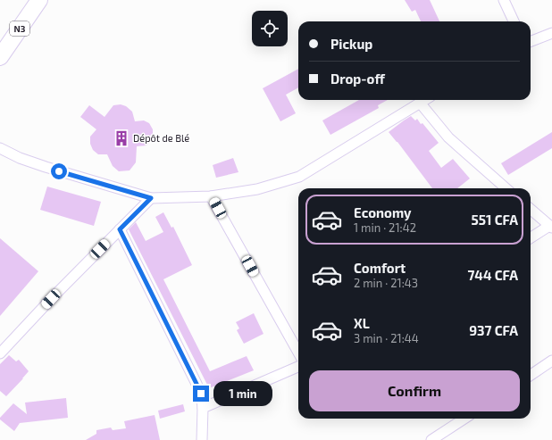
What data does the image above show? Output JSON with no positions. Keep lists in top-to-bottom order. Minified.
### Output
{"streets":{"highway":["N3"]},"places":{"building":["Dépôt de Blé"]},"page":{"banner":["Pickup","Drop-off"],"list":[{"name":"Economy","note":"1 min · 21:42","value":"551 CFA"},{"name":"Comfort","note":"2 min · 21:43","value":"744 CFA"},{"name":"XL","note":"3 min · 21:44","value":"937 CFA"}],"buttons":"Confirm","bubble":"1 min"}}
